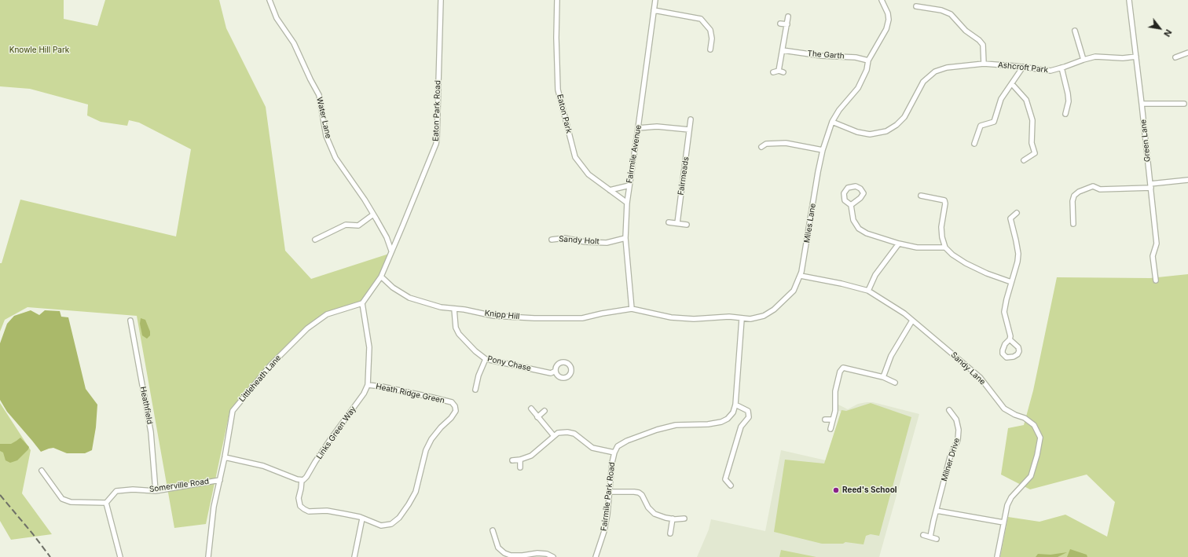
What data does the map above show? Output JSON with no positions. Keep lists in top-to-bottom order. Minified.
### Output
{"streets":{"street":["The Garth","Ashcroft Park","Eaton Park Road","Eaton Park","Water Lane","Green Lane","Fairmile Avenue","Fairmeads","Miles Lane","Sandy Holt","Knipp Hill","Pony Chase","Sandy Lane","Littleheath Lane","Heath Ridge Green","Heathfield","Links Green Way","Milner Drive","Somerville Road","Fairmile Park Road"]},"crossings":[["The Garth","Miles Lane"],["Ashcroft Park","Green Lane"],["Ashcroft Park","Miles Lane"],["Eaton Park Road","Water Lane"],["Eaton Park","Fairmile Avenue"],["Fairmile Avenue","Miles Lane"],["Fairmile Avenue","Sandy Holt"],["Fairmile Avenue","Knipp Hill"],["Miles Lane","Knipp Hill"],["Miles Lane","Sandy Lane"],["Miles Lane","Fairmile Park Road"],["Knipp Hill","Pony Chase"],["Littleheath Lane","Links Green Way"],["Littleheath Lane","Somerville Road"],["Heath Ridge Green","Links Green Way"],["Heathfield","Somerville Road"]],"parks":["Knowle Hill Park"],"places":["Reed's School"],"north":"bottom right"}
